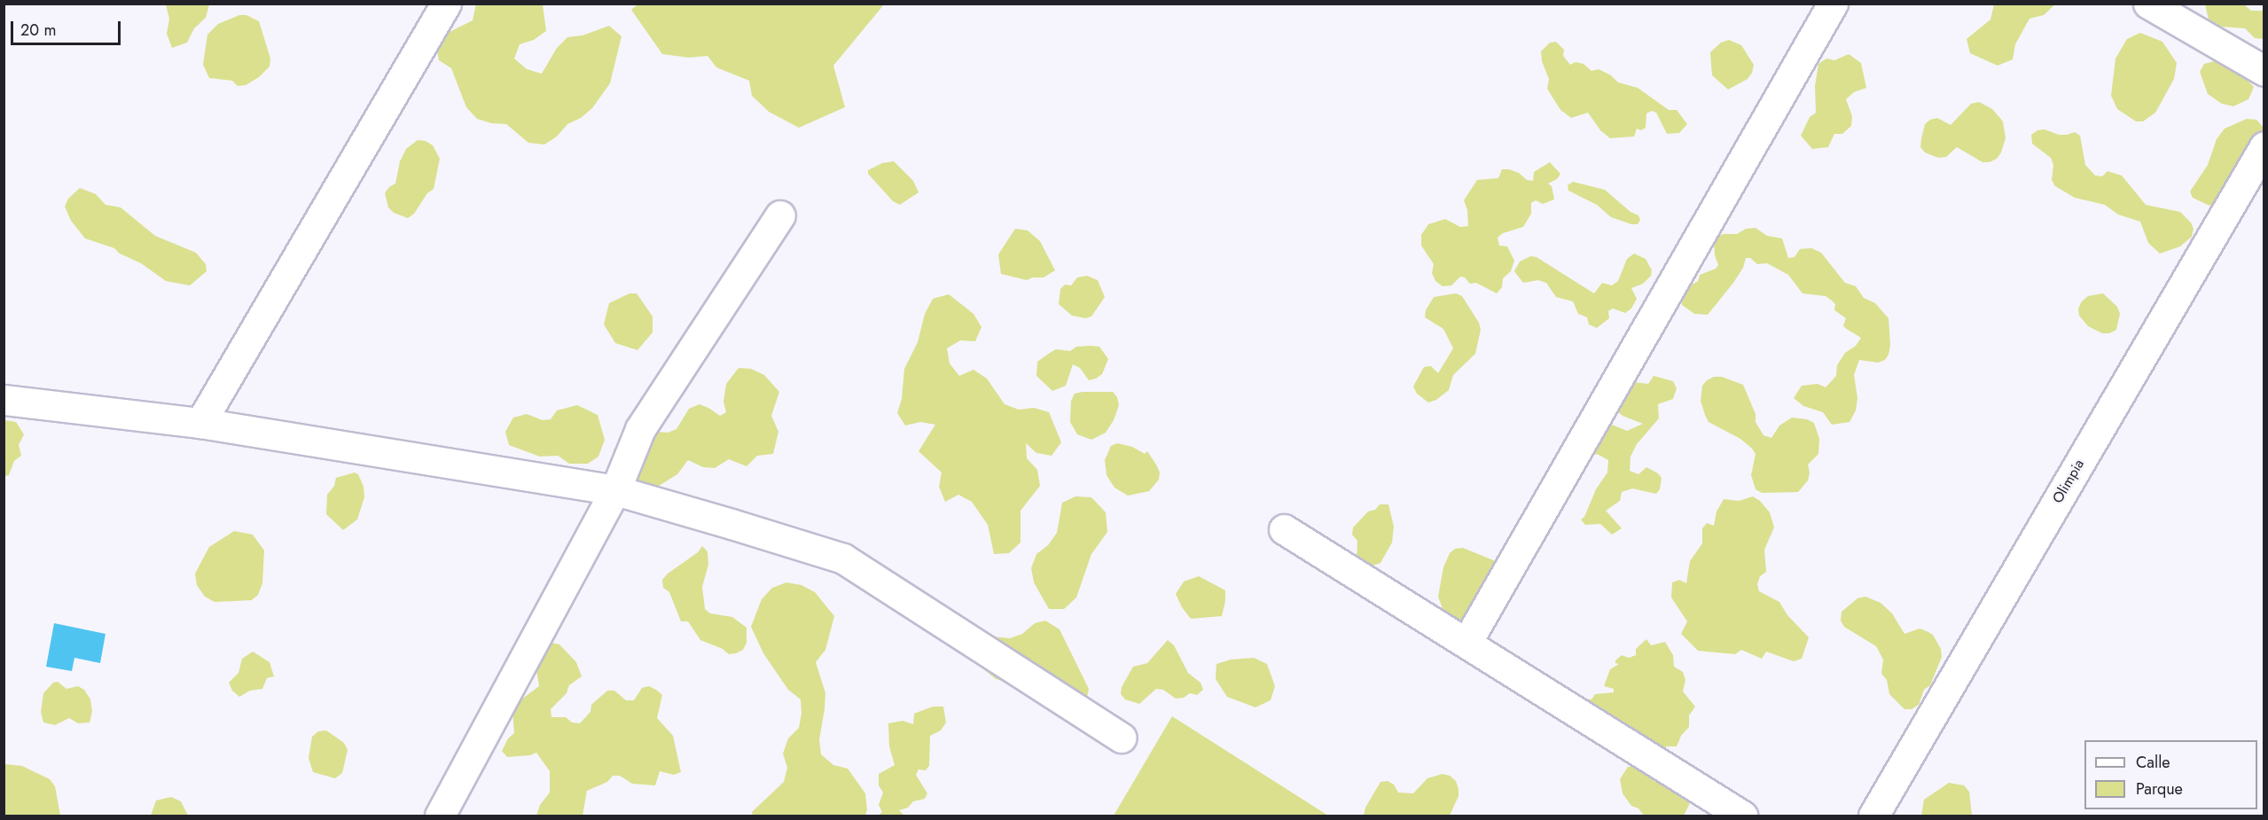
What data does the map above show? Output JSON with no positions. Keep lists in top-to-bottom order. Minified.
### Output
{"streets":{"street":["Olimpia"]},"legend":["Calle","Parque"],"scale_bar":"20 m"}
